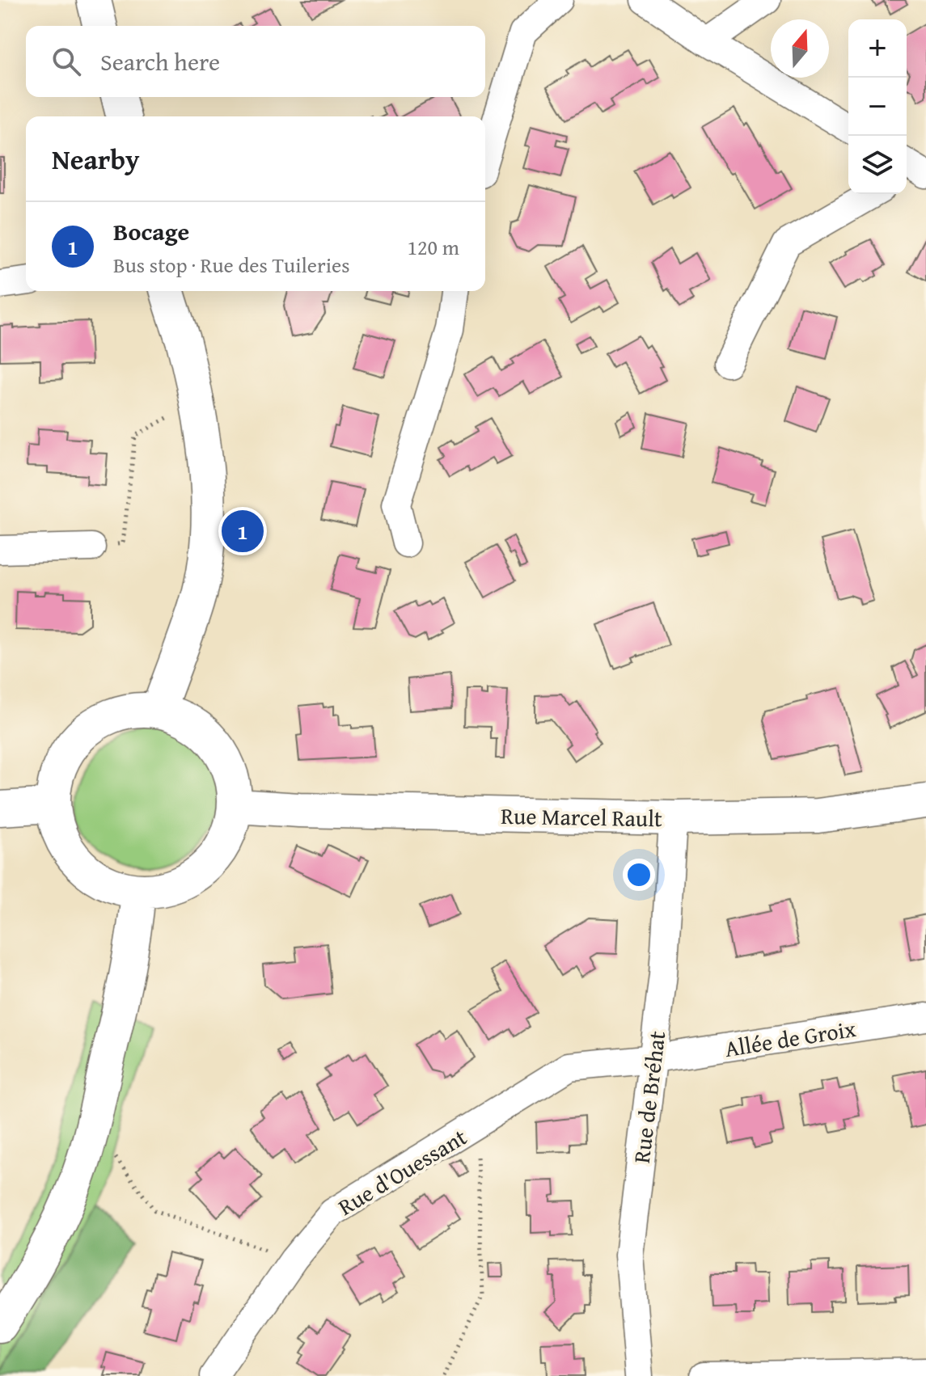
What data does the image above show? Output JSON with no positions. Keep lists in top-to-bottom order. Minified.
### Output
{"streets":{"street":["Rue Marcel Rault","Allée de Groix","Rue de Bréhat","Rue d'Ouessant"]},"crossings":[["Rue Marcel Rault","Rue de Bréhat"],["Allée de Groix","Rue de Bréhat"],["Allée de Groix","Rue d'Ouessant"],["Rue de Bréhat","Rue d'Ouessant"]],"north":"top","page":{"map_buttons":["+","−"],"search":"Search here","heading":"Nearby","list":[{"mark":"1","name":"Bocage","note":"Bus stop · Rue des Tuileries","value":"120 m"}],"pins":"1"}}
